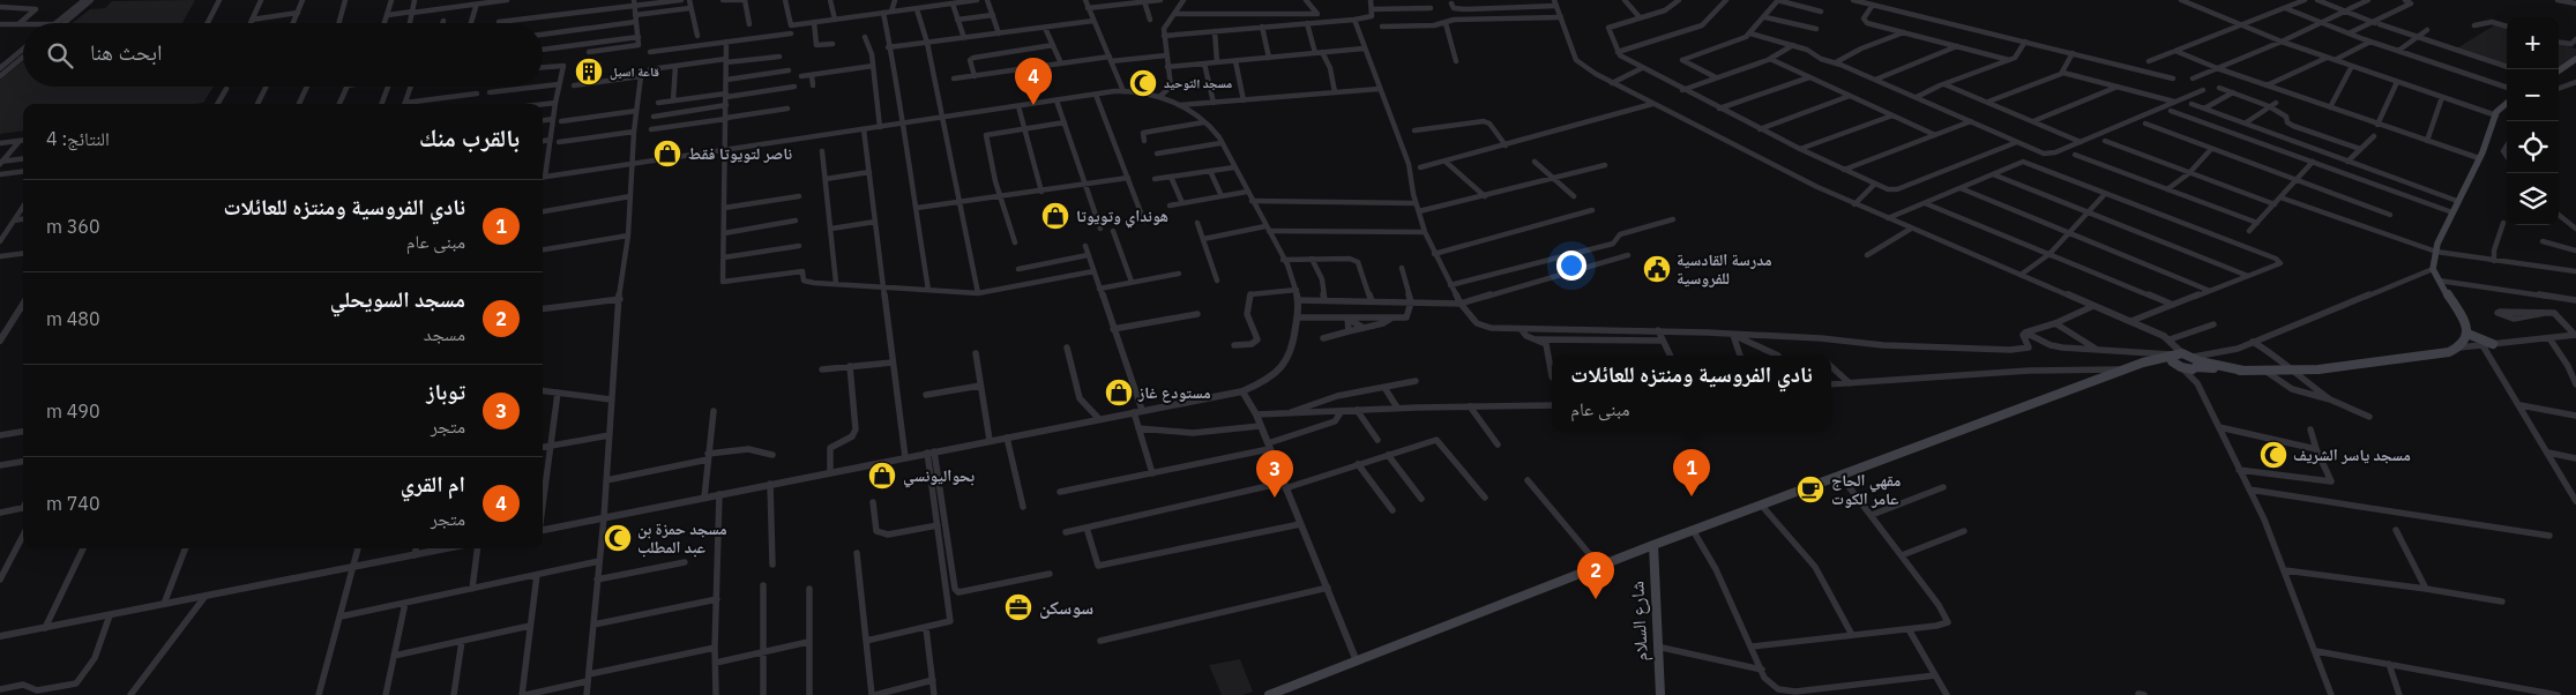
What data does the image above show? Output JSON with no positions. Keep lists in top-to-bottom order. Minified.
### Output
{"streets":{"main road":["شارع السلام"]},"places":{"building":["قاعة اسيل"],"mosque":["مسجد التوحيد","مسجد ياسر الشريف","مسجد حمزة بن عبد المطلب"],"shop":["ناصر لتويوتا فقط","هونداي وتويوتا","مستودع غاز","بحواليونسي"],"public building":["مدرسة القادسية للفروسية"],"cafe":["مقهي الحاج عامر الكوت"],"office":["سوسكن"]},"page":{"map_buttons":["+","−"],"search":"ابحث هنا","pins":["4","1","3","2"],"heading":["بالقرب منك","النتائج: 4"],"list":[{"mark":"1","name":"نادي الفروسية ومنتزه للعائلات","note":"مبنى عام","value":"360 m"},{"mark":"2","name":"مسجد السويحلي","note":"مسجد","value":"480 m"},{"mark":"3","name":"توباز","note":"متجر","value":"490 m"},{"mark":"4","name":"ام القري","note":"متجر","value":"740 m"}],"popup":["نادي الفروسية ومنتزه للعائلات","مبنى عام"]}}
